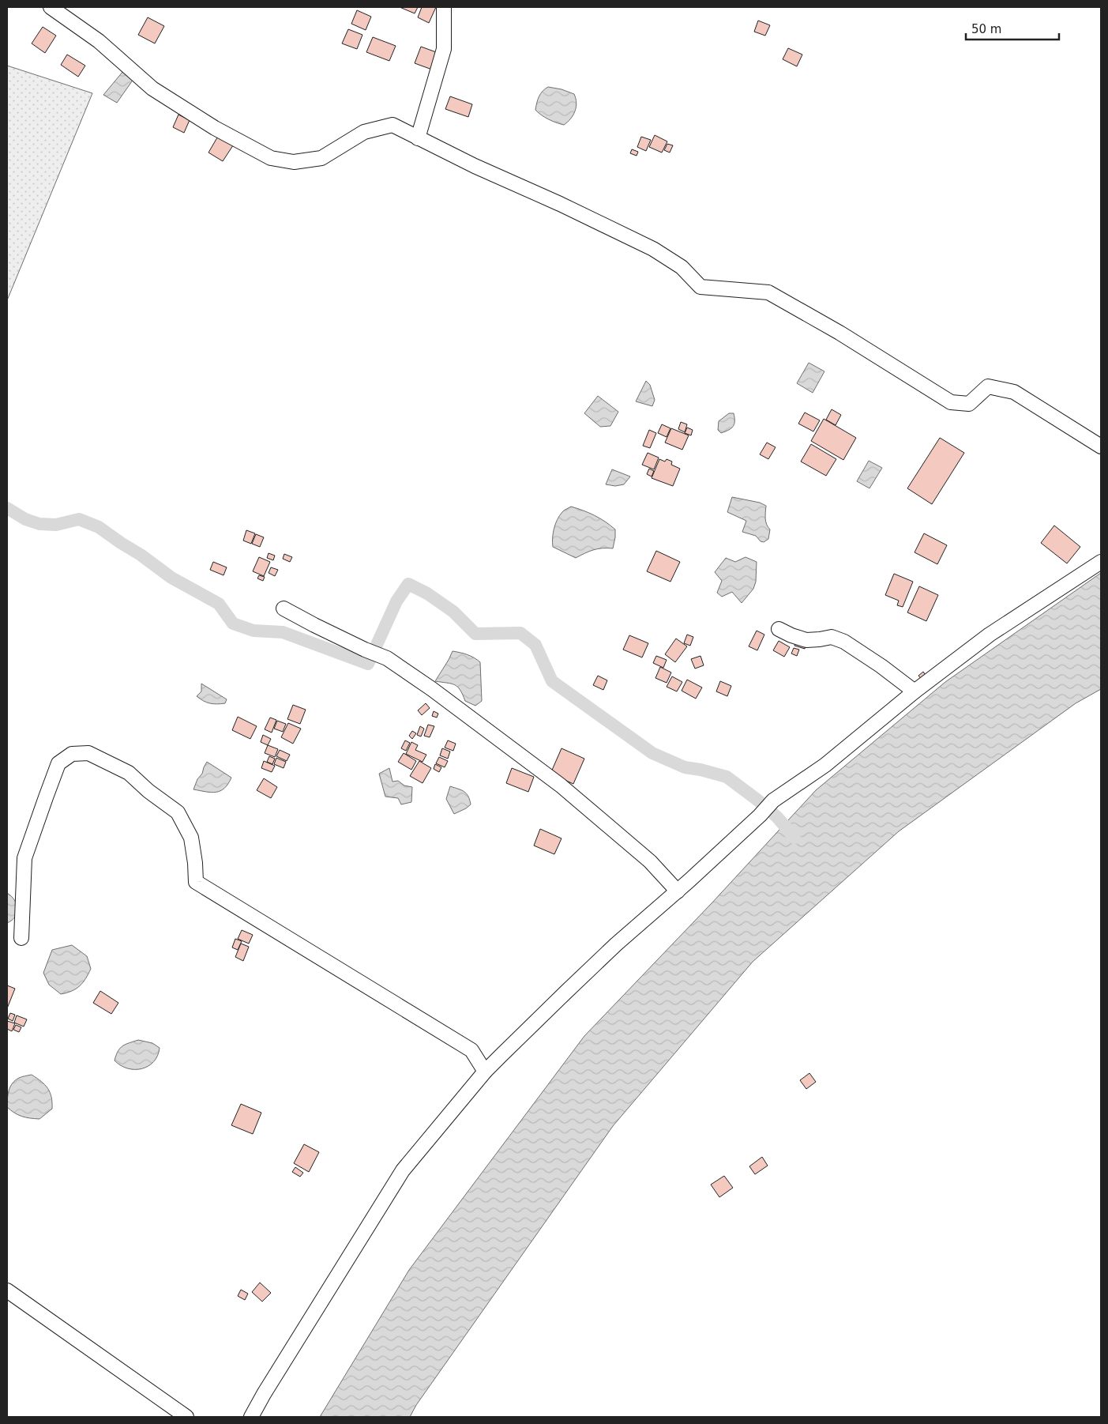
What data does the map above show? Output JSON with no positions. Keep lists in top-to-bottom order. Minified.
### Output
{"scale_bar":"50 m"}
